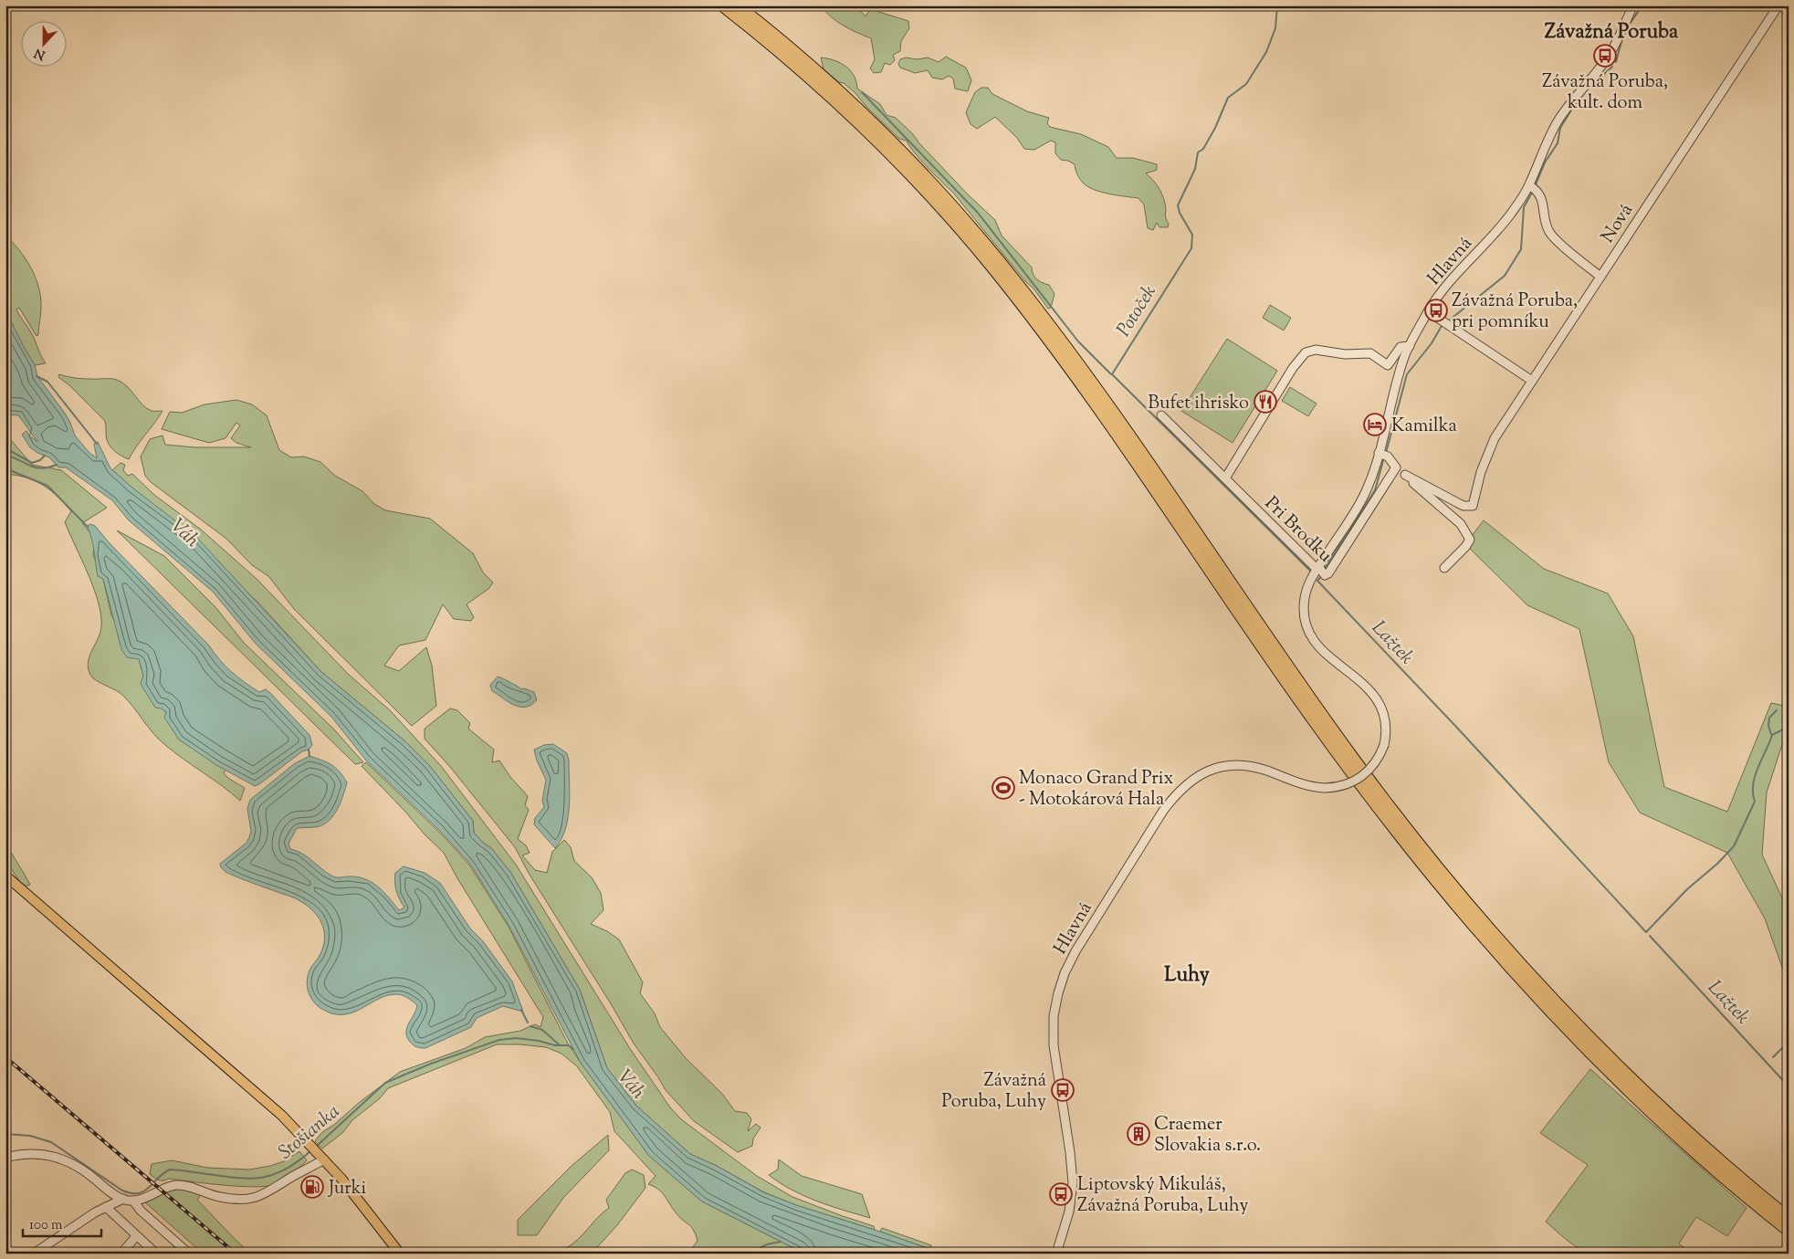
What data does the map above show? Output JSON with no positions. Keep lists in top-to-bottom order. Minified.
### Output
{"streets":{"street":["Nová","Hlavná","Pri Brodku"]},"crossings":[["Hlavná","Pri Brodku"]],"districts":["Závažná Poruba","Luhy"],"water":["Potoček","Váh","Lažtek","Stošianka"],"places":{"bus stop":["Závažná Poruba, kult. dom","Závažná Poruba, pri pomníku","Závažná Poruba, Luhy","Liptovský Mikuláš, Závažná Poruba, Luhy"],"restaurant":["Bufet ihrisko"],"hotel":["Kamilka"],"sports":["Monaco Grand Prix - Motokárová Hala"],"building":["Craemer Slovakia s.r.o."],"fuel station":["Jurki"]},"scale_bar":"100 m","north":"bottom"}
